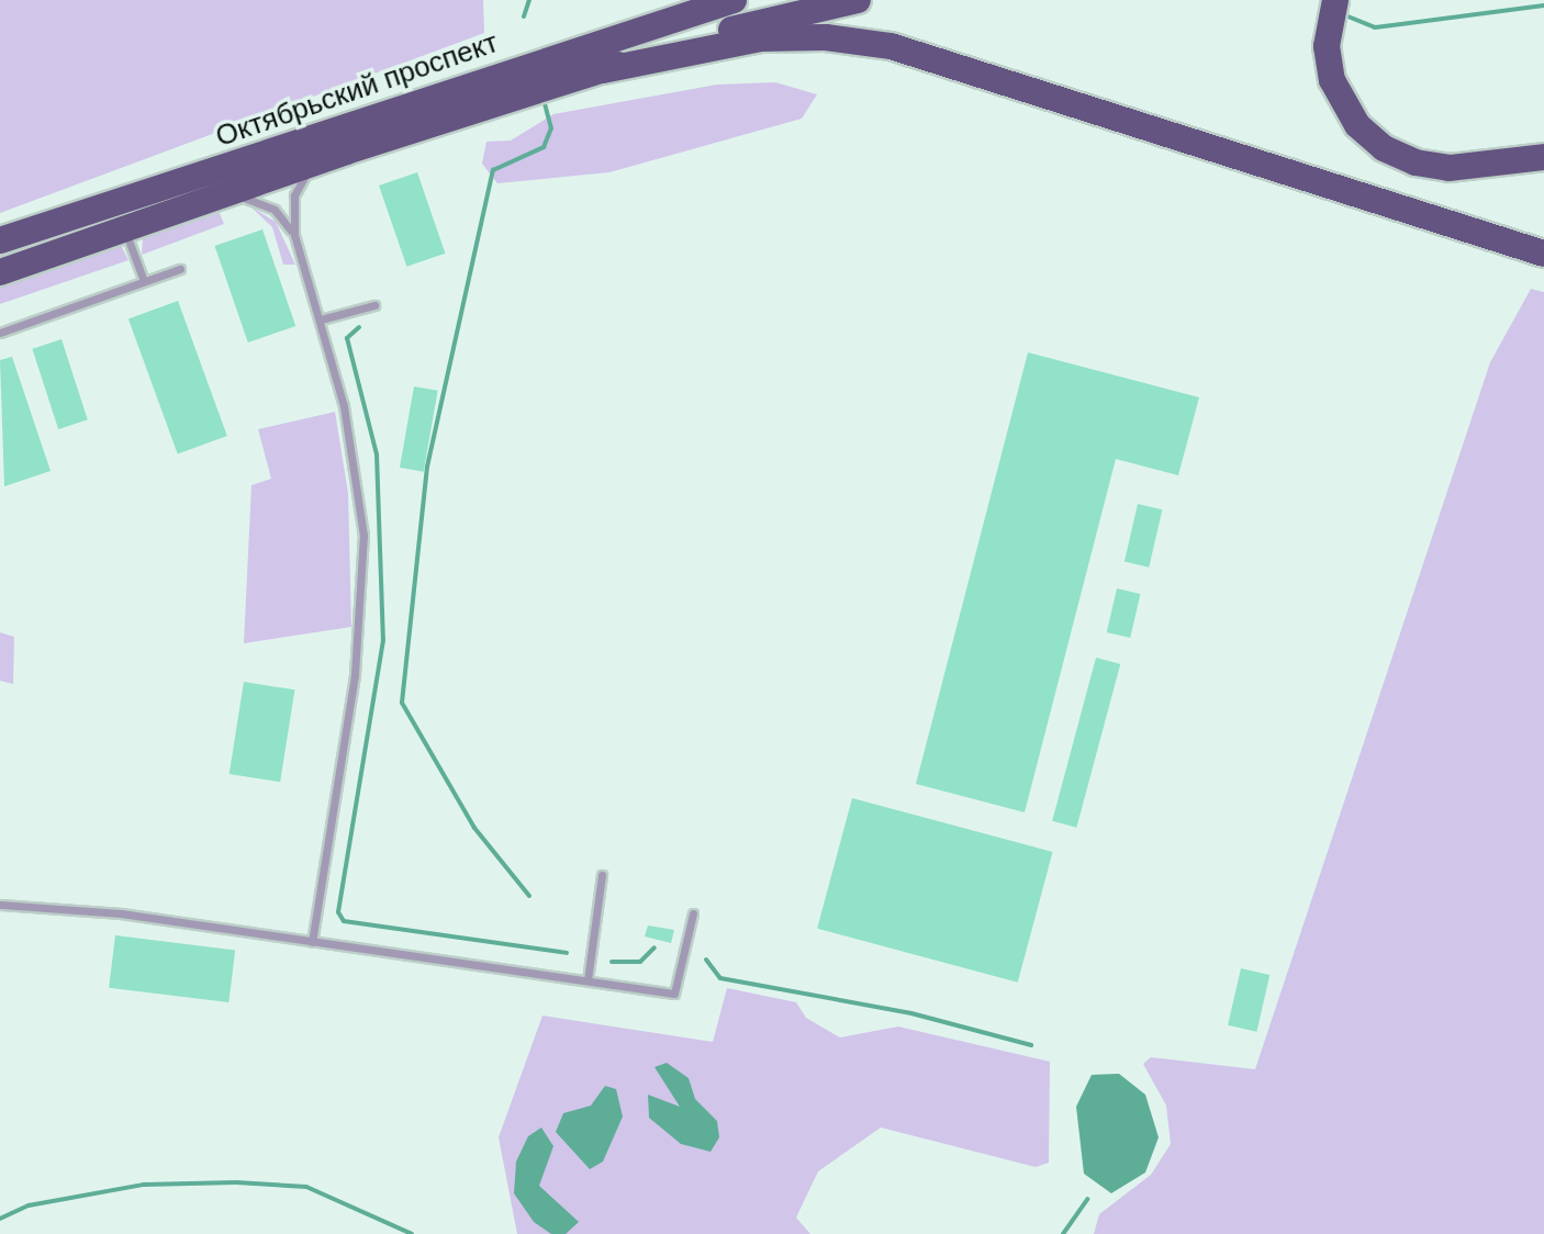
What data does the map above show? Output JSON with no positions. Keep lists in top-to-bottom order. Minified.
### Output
{"streets":{"main road":["Октябрьский проспект"]}}
